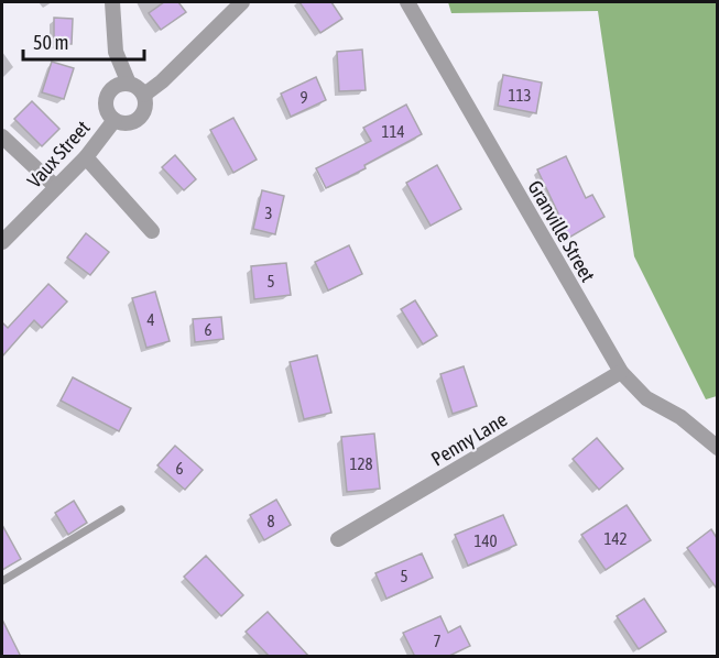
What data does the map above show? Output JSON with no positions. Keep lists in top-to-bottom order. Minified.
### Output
{"streets":{"street":["Vaux Street","Granville Street","Penny Lane"]},"crossings":[["Granville Street","Penny Lane"]],"house_numbers":["113","9","114","3","5","4","6","128","6","8","142","140","5","7"],"scale_bar":"50 m"}
